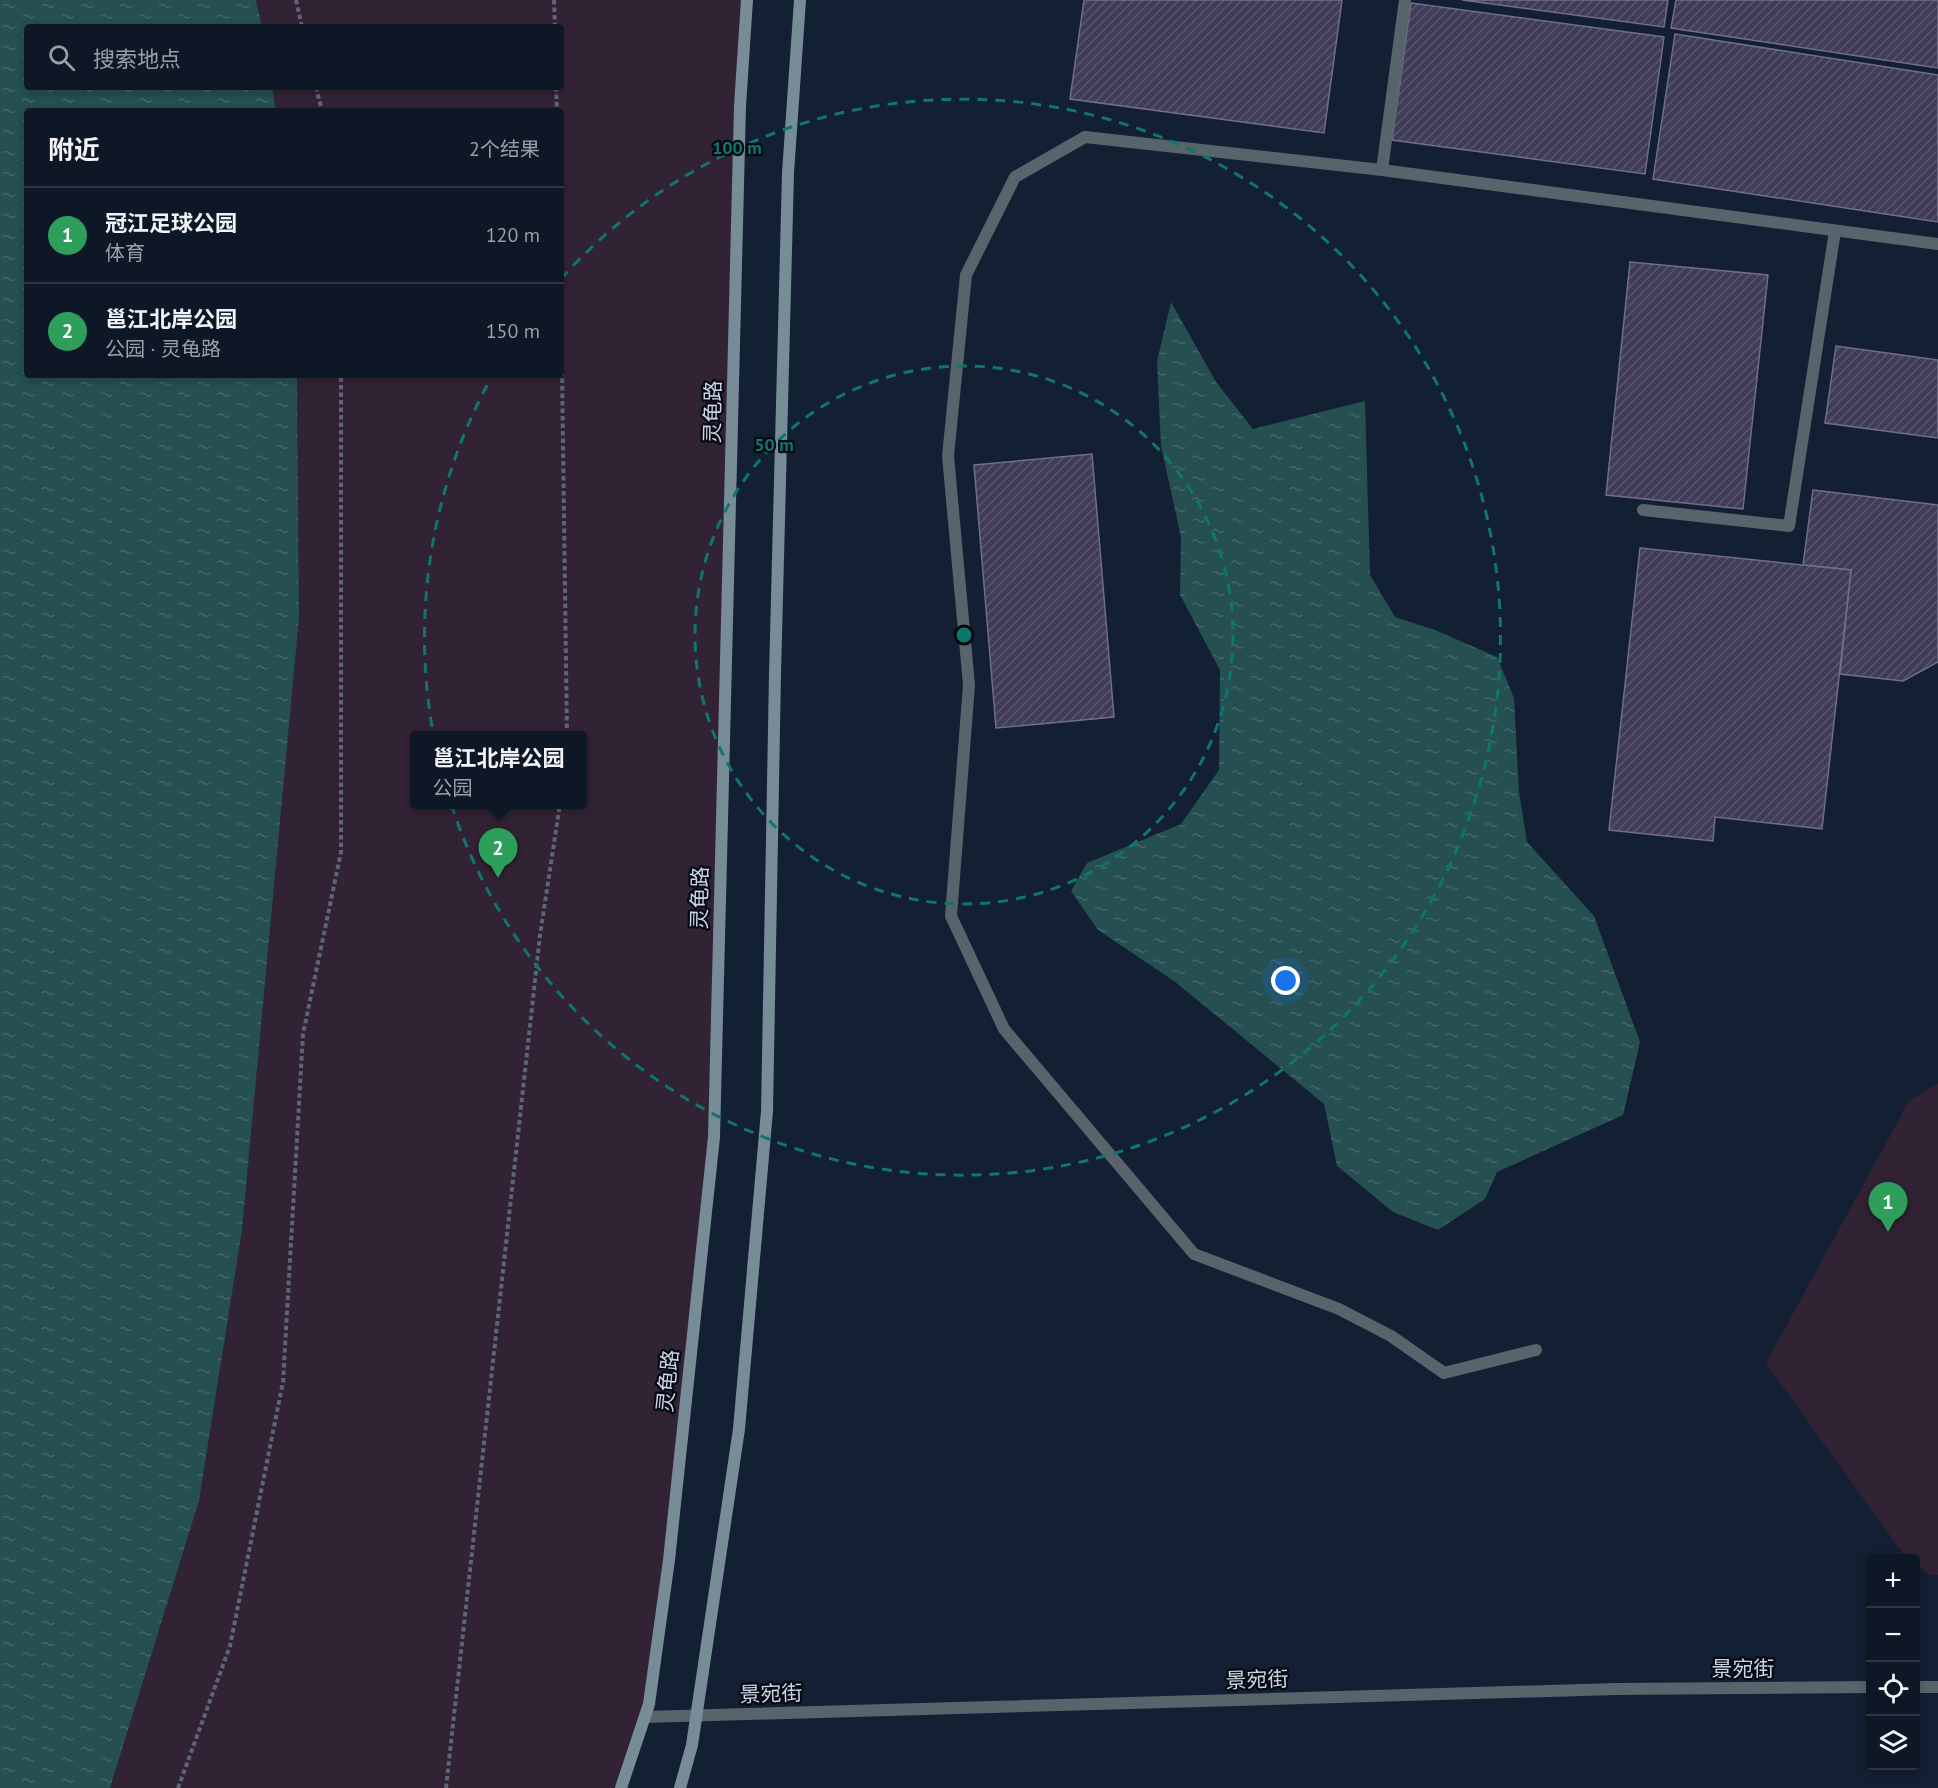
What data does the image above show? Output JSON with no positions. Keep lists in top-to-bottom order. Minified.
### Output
{"streets":{"main road":["灵龟路"],"street":["景宛街"]},"crossings":[["灵龟路","景宛街"]],"page":{"search":"搜索地点","heading":["附近","2个结果"],"list":[{"mark":"1","name":"冠江足球公园","note":"体育","value":"120 m"},{"mark":"2","name":"邕江北岸公园","note":"公园 · 灵龟路","value":"150 m"}],"popup":["邕江北岸公园","公园"],"pins":["2","1"],"map_buttons":["+","−"]},"rings":["100 m","50 m"]}
